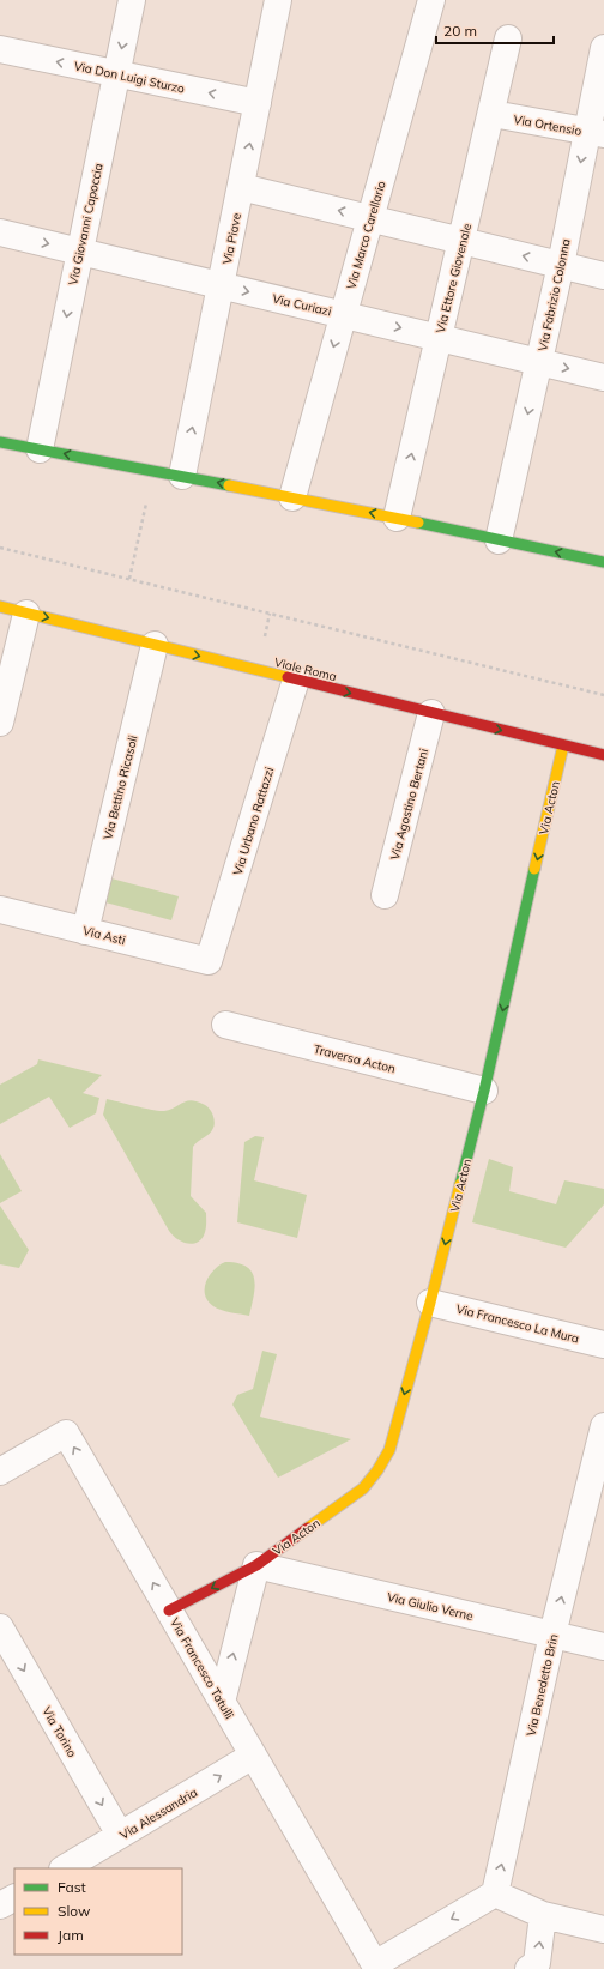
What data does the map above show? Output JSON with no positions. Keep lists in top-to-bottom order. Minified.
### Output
{"streets":{"street":["Via Don Luigi Sturzo","Via Ortensio","Via Giovanni Capoccia","Via Marco Carellario","Via Piave","Via Ettore Giovenale","Via Fabrizio Colonna","Via Curiazi","Viale Roma","Via Bettino Ricasoli","Via Agostino Bertani","Via Acton","Via Urbano Rattazzi","Via Asti","Traversa Acton","Via Francesco La Mura","Via Giulio Verne","Via Francesco Tatulli","Via Benedetto Brin","Via Torino","Via Alessandria"]},"crossings":[["Via Don Luigi Sturzo","Via Giovanni Capoccia"],["Via Don Luigi Sturzo","Via Piave"],["Via Ortensio","Via Ettore Giovenale"],["Via Ortensio","Via Fabrizio Colonna"],["Via Giovanni Capoccia","Via Curiazi"],["Via Marco Carellario","Via Curiazi"],["Via Piave","Via Curiazi"],["Via Ettore Giovenale","Via Curiazi"],["Via Fabrizio Colonna","Via Curiazi"],["Viale Roma","Via Bettino Ricasoli"],["Viale Roma","Via Agostino Bertani"],["Viale Roma","Via Acton"],["Viale Roma","Via Urbano Rattazzi"],["Via Bettino Ricasoli","Via Asti"],["Via Acton","Traversa Acton"],["Via Acton","Via Francesco La Mura"],["Via Acton","Via Giulio Verne"],["Via Acton","Via Francesco Tatulli"],["Via Urbano Rattazzi","Via Asti"],["Via Giulio Verne","Via Benedetto Brin"],["Via Francesco Tatulli","Via Alessandria"],["Via Torino","Via Alessandria"]],"one_way":["Via Don Luigi Sturzo","Via Giovanni Capoccia","Via Marco Carellario","Via Piave","Via Ettore Giovenale","Via Fabrizio Colonna","Viale Roma","Via Acton","Via Benedetto Brin","Via Torino","Via Alessandria"],"legend":["Fast","Slow","Jam"],"scale_bar":"20 m"}
